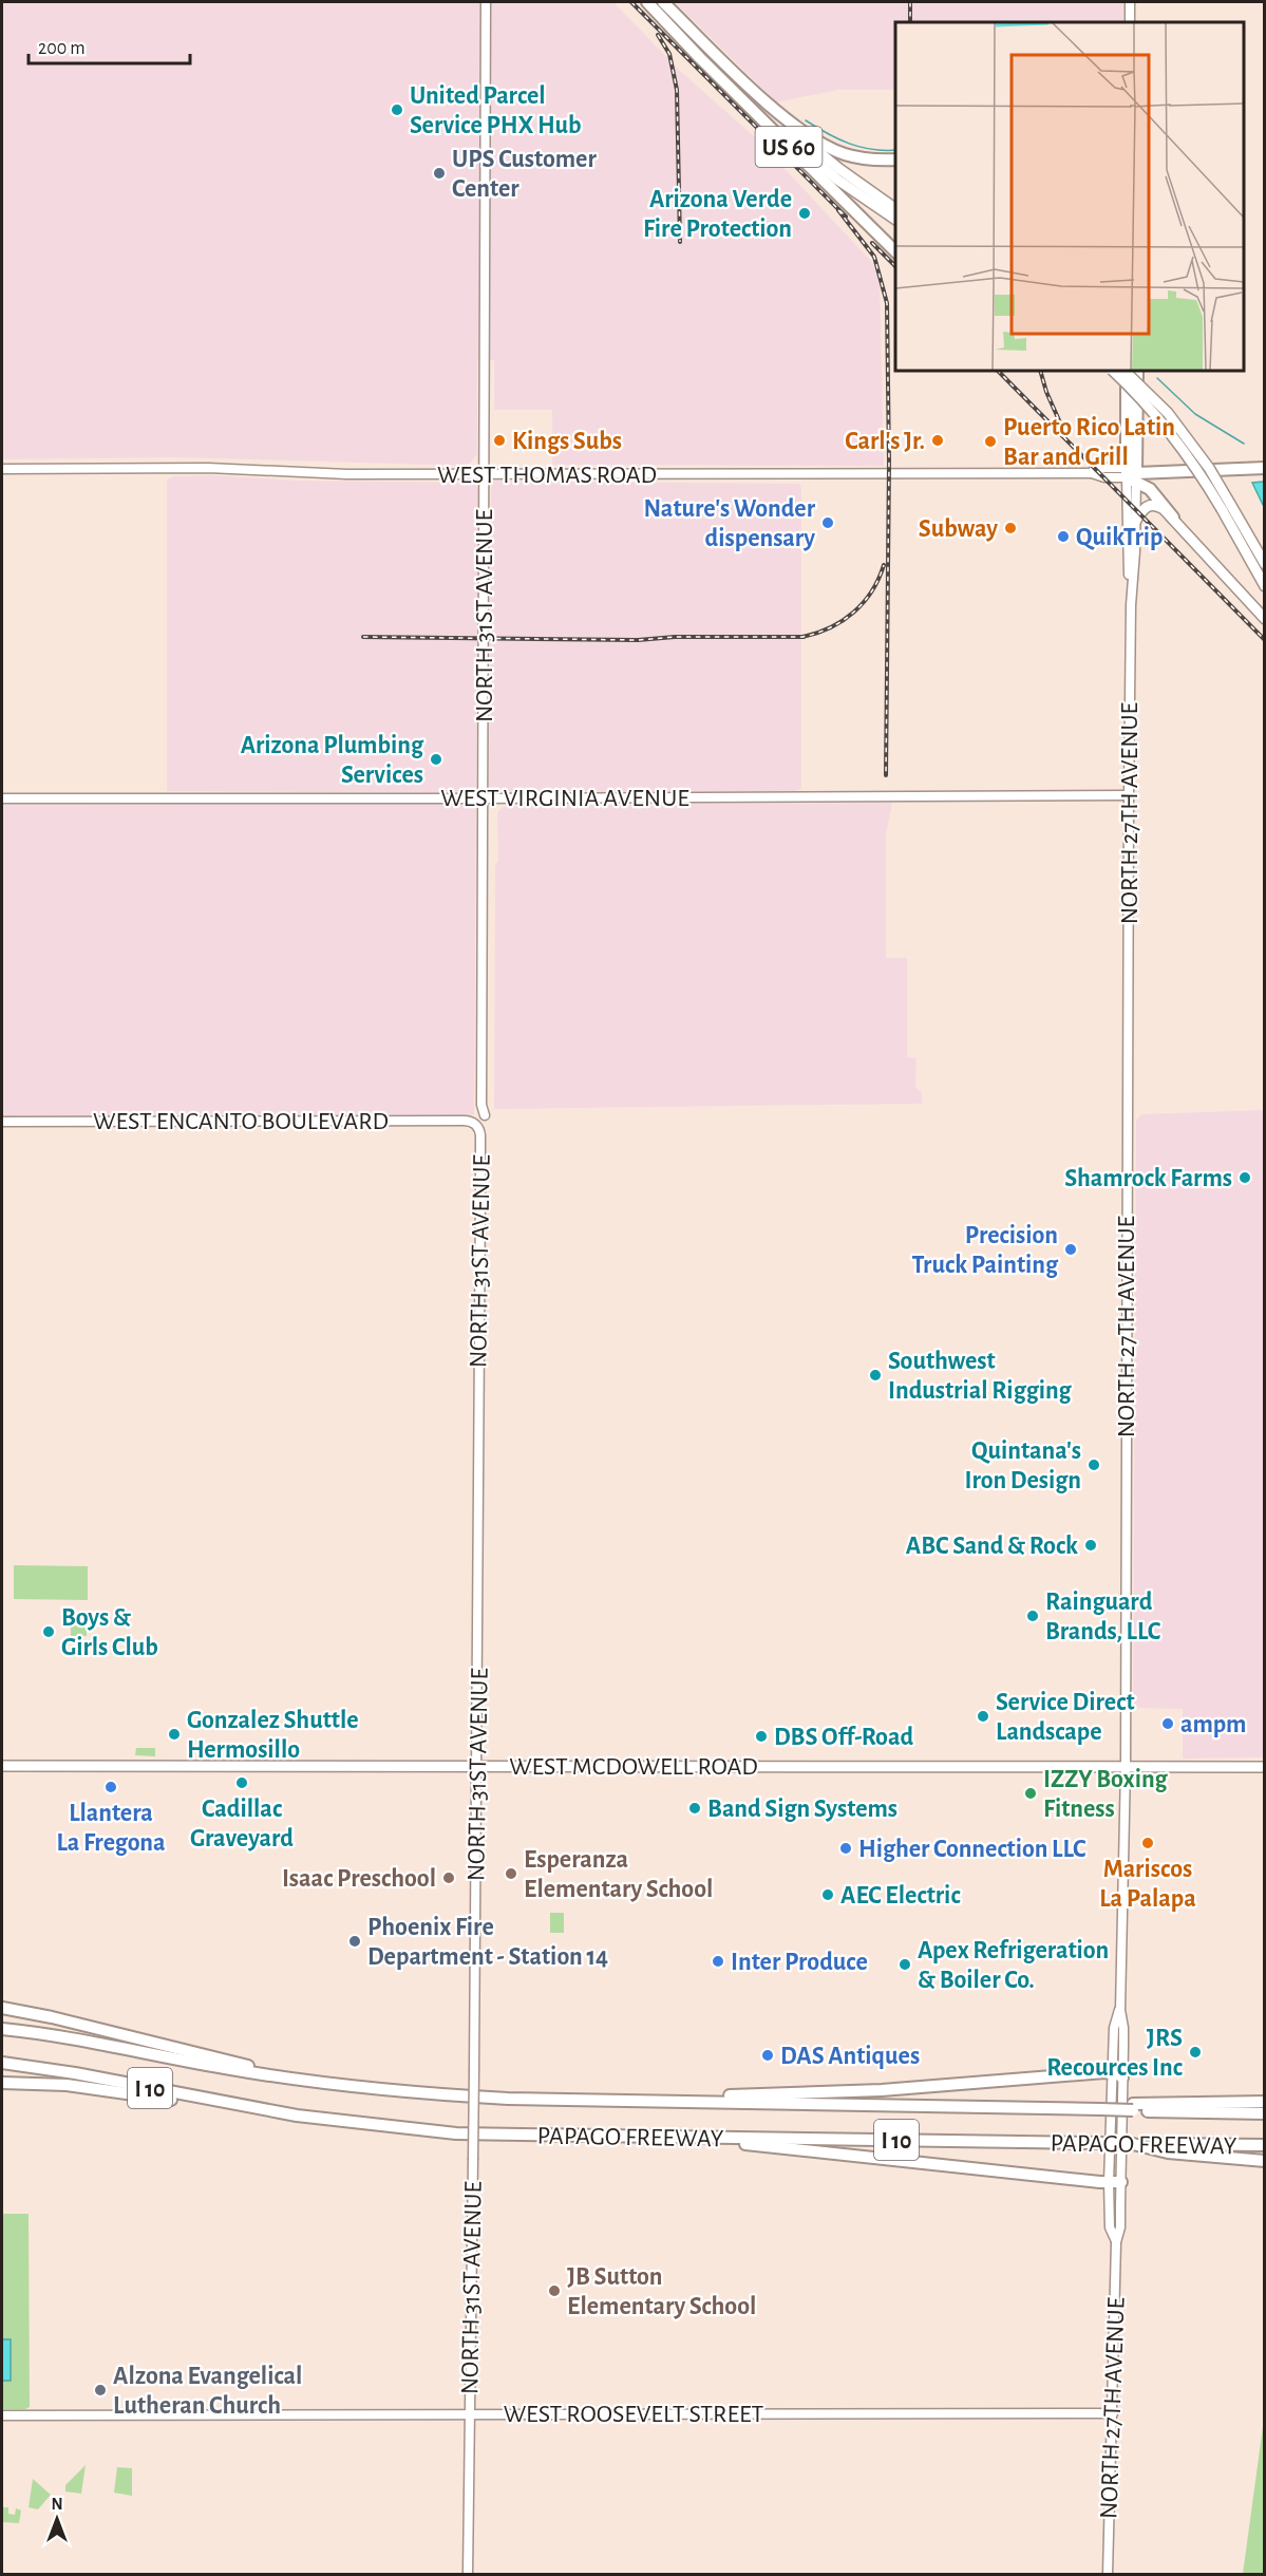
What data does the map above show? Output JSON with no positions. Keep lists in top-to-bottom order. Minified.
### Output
{"streets":{"highway":["US 60","WEST THOMAS ROAD","NORTH 27TH AVENUE","I 10","PAPAGO FREEWAY"],"main road":["WEST MCDOWELL ROAD"],"street":["NORTH 31ST AVENUE","WEST VIRGINIA AVENUE","WEST ENCANTO BOULEVARD","WEST ROOSEVELT STREET"]},"crossings":[["WEST THOMAS ROAD","NORTH 31ST AVENUE"],["WEST THOMAS ROAD","NORTH 27TH AVENUE"],["NORTH 31ST AVENUE","WEST VIRGINIA AVENUE"],["NORTH 31ST AVENUE","WEST ENCANTO BOULEVARD"],["NORTH 31ST AVENUE","WEST MCDOWELL ROAD"],["NORTH 31ST AVENUE","WEST ROOSEVELT STREET"],["WEST VIRGINIA AVENUE","NORTH 27TH AVENUE"],["NORTH 27TH AVENUE","WEST MCDOWELL ROAD"],["NORTH 27TH AVENUE","WEST ROOSEVELT STREET"]],"places":["United Parcel Service PHX Hub","UPS Customer Center","Arizona Verde Fire Protection","Kings Subs","Carl's Jr.","Puerto Rico Latin Bar and Grill","Nature's Wonder dispensary","Subway","QuikTrip","Arizona Plumbing Services","Shamrock Farms","Precision Truck Painting","Southwest Industrial Rigging","Quintana's Iron Design","ABC Sand & Rock","Rainguard Brands, LLC","Boys & Girls Club","Service Direct Landscape","ampm","Gonzalez Shuttle Hermosillo","DBS Off-Road","Cadillac Graveyard","Llantera La Fregona","IZZY Boxing Fitness","Band Sign Systems","Mariscos La Palapa","Higher Connection LLC","Esperanza Elementary School","Isaac Preschool","AEC Electric","Phoenix Fire Department - Station 14","Inter Produce","Apex Refrigeration & Boiler Co.","JRS Recources Inc","DAS Antiques","JB Sutton Elementary School","Alzona Evangelical Lutheran Church"],"scale_bar":"200 m","north":"top"}
